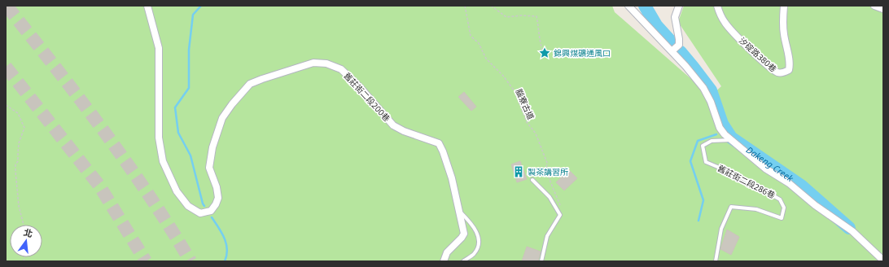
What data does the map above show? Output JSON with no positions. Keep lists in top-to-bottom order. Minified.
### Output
{"streets":{"street":["汐碇路380巷","舊莊街二段200巷"],"lane":["舊莊街二段286巷"],"path":["腦寮古道"]},"water":["Dakeng Creek"],"places":{"place":["錦興煤礦通風口"],"building":["製茶講習所"]},"north":"top"}
